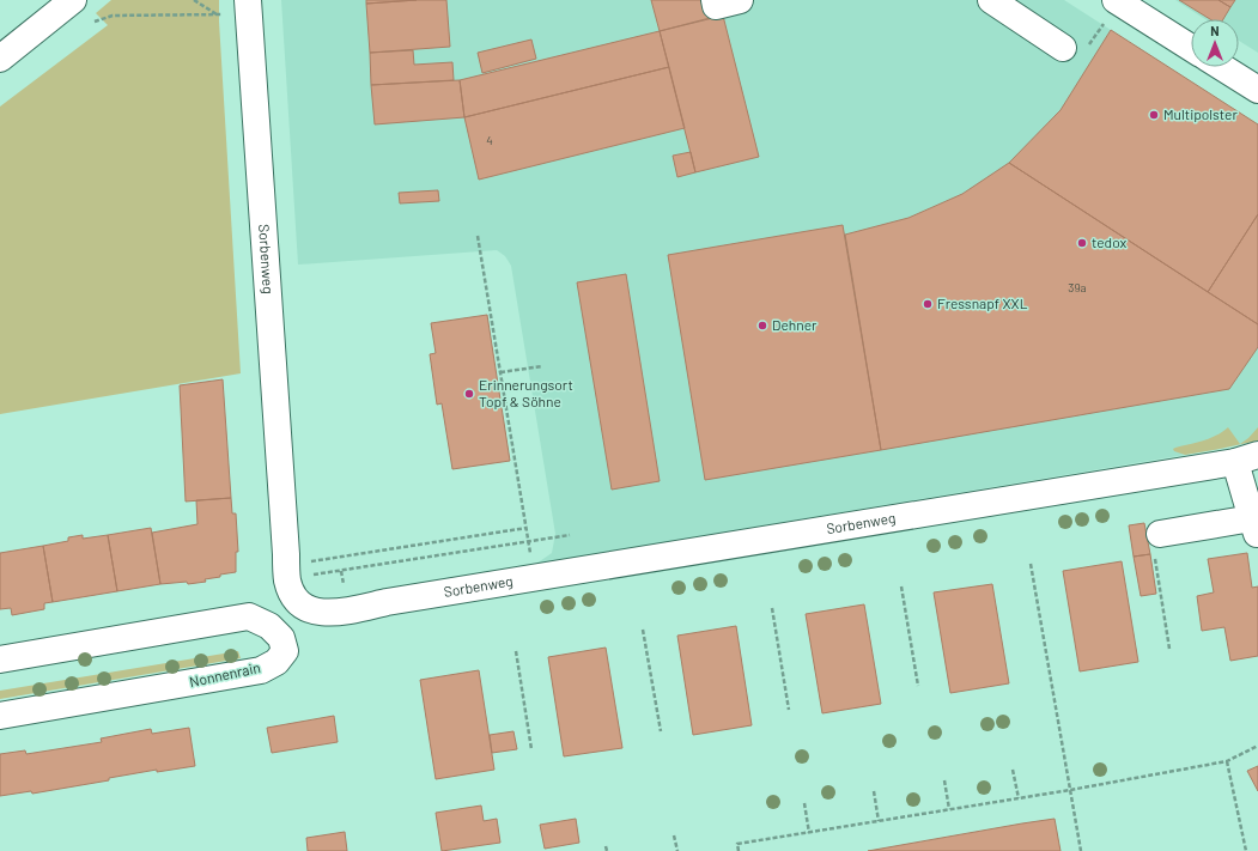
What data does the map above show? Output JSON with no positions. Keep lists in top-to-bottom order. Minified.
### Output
{"streets":{"street":["Sorbenweg","Nonnenrain"]},"places":["Multipolster","tedox","Fressnapf XXL","Dehner","Erinnerungsort Topf & Söhne"],"house_numbers":["4","39a"],"north":"top"}
